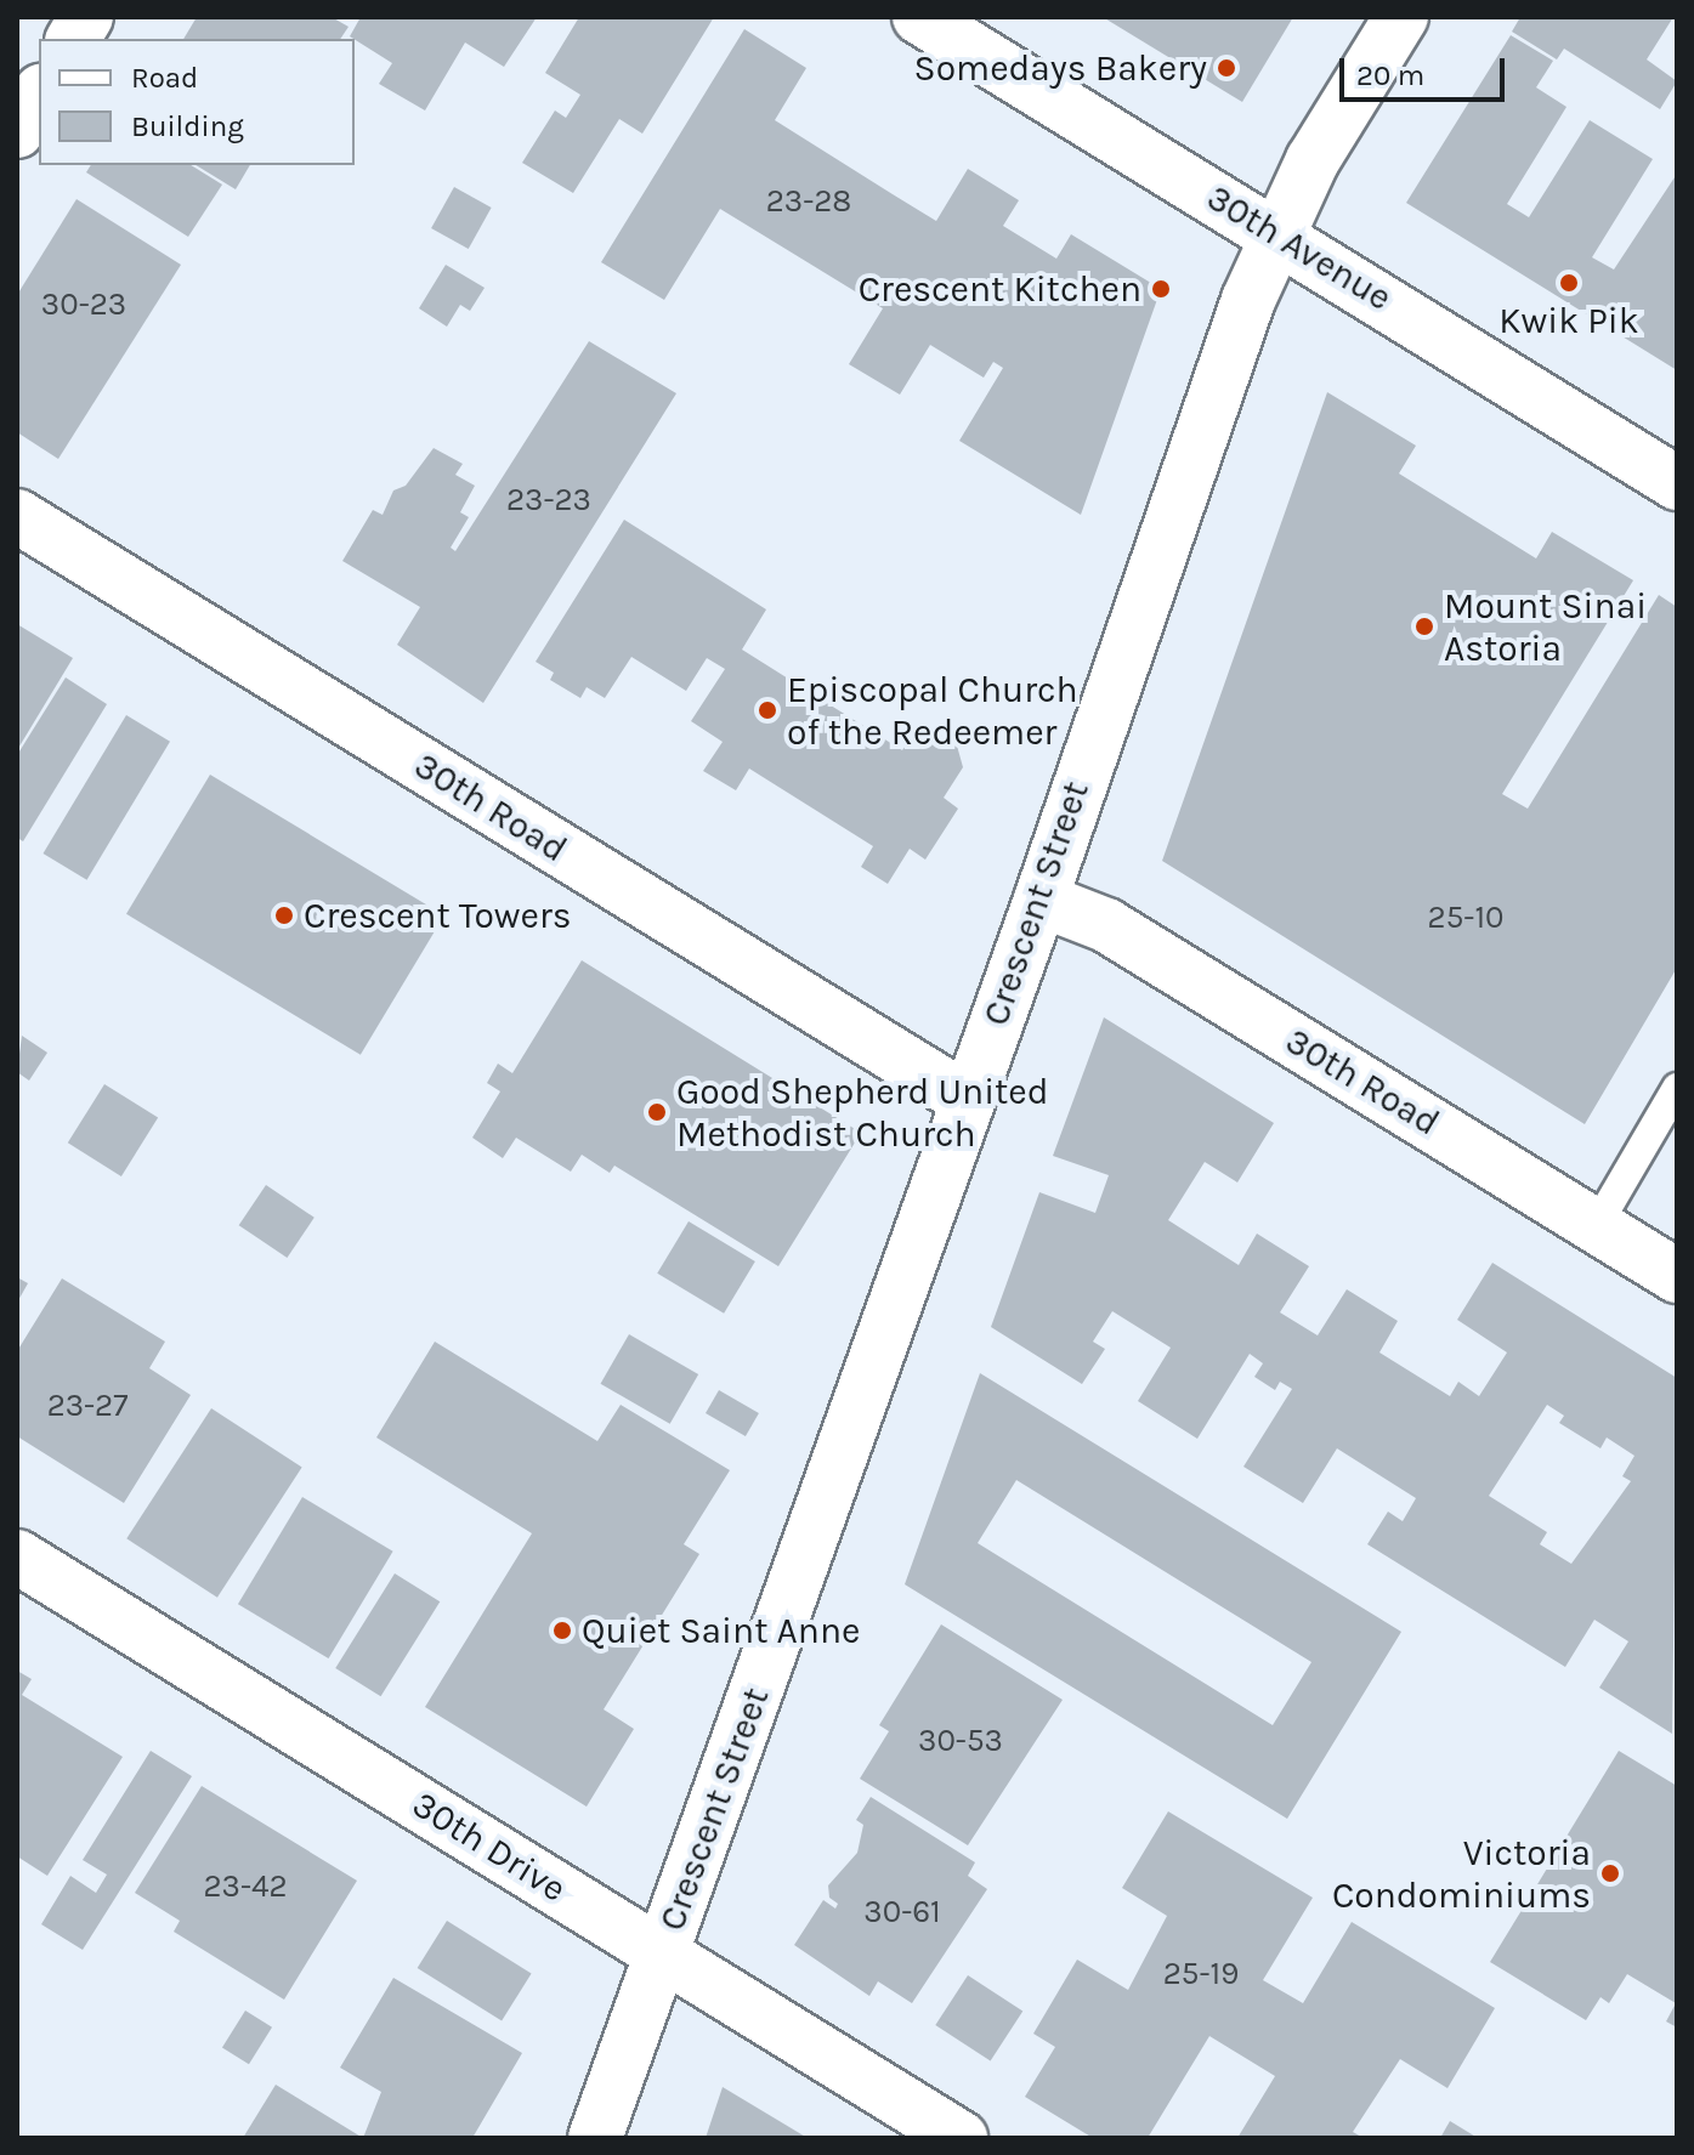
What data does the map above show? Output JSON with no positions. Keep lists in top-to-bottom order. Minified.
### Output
{"streets":{"street":["30th Avenue","30th Road","Crescent Street","30th Drive"]},"crossings":[["30th Avenue","Crescent Street"],["30th Road","Crescent Street"],["Crescent Street","30th Drive"]],"places":["Somedays Bakery","Kwik Pik","Crescent Kitchen","Mount Sinai Astoria","Episcopal Church of the Redeemer","Crescent Towers","Good Shepherd United Methodist Church","Quiet Saint Anne","Victoria Condominiums"],"house_numbers":["23-28","30-23","23-23","25-10","23-27","30-53","23-42","30-61","25-19"],"legend":["Road","Building"],"scale_bar":"20 m"}
